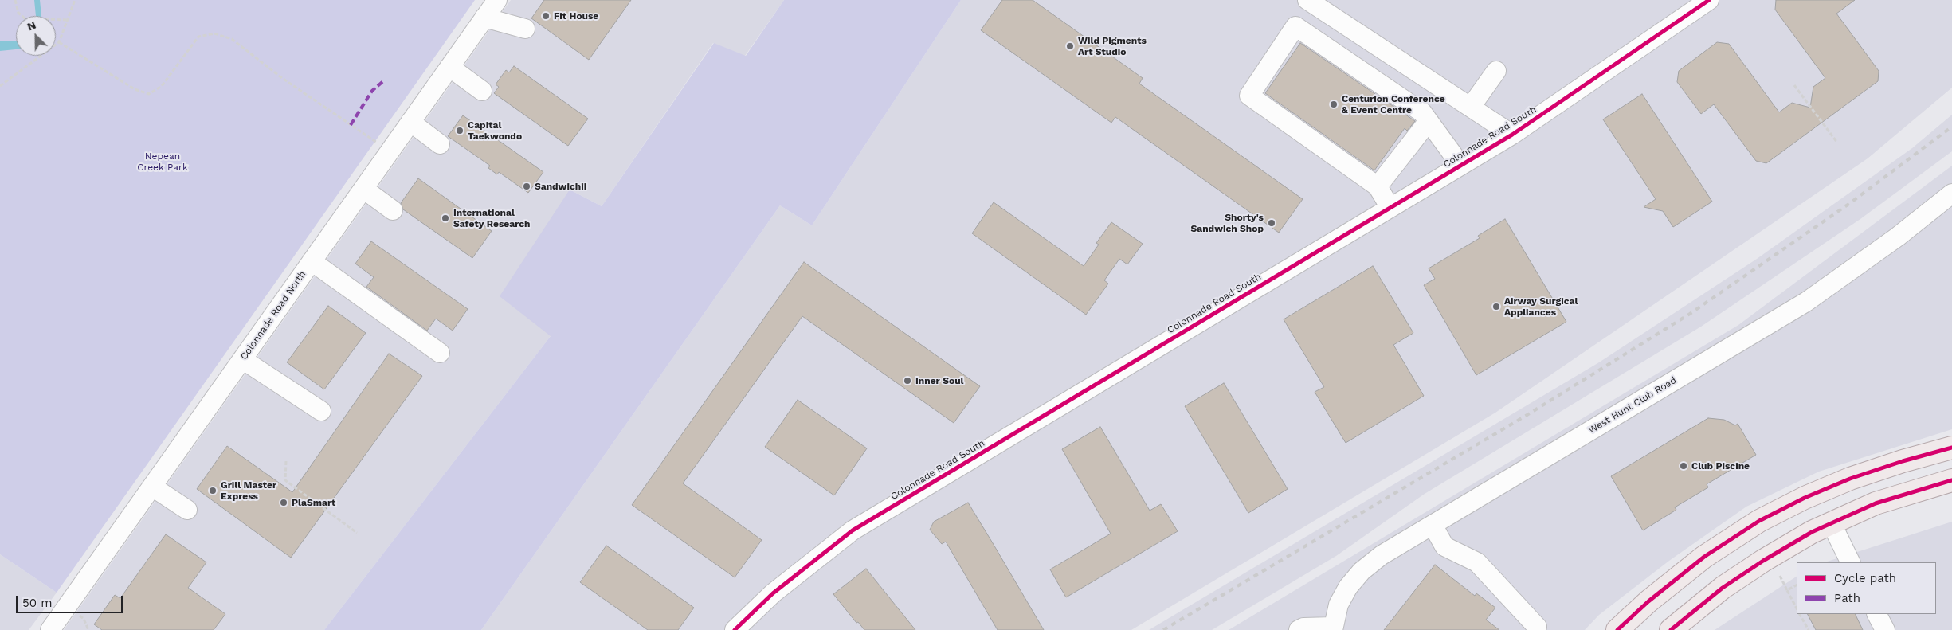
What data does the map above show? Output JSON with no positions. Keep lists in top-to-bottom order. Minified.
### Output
{"streets":{"street":["Colonnade Road South","Colonnade Road North","West Hunt Club Road"]},"parks":["Nepean Creek Park"],"places":["Fit House","Wild Pigments Art Studio","Centurion Conference & Event Centre","Capital Taekwondo","Sandwichii","International Safety Research","Shorty's Sandwich Shop","Airway Surgical Appliances","Inner Soul","Club Piscine","Grill Master Express","PlaSmart"],"legend":["Cycle path","Path"],"scale_bar":"50 m","north":"top left"}
